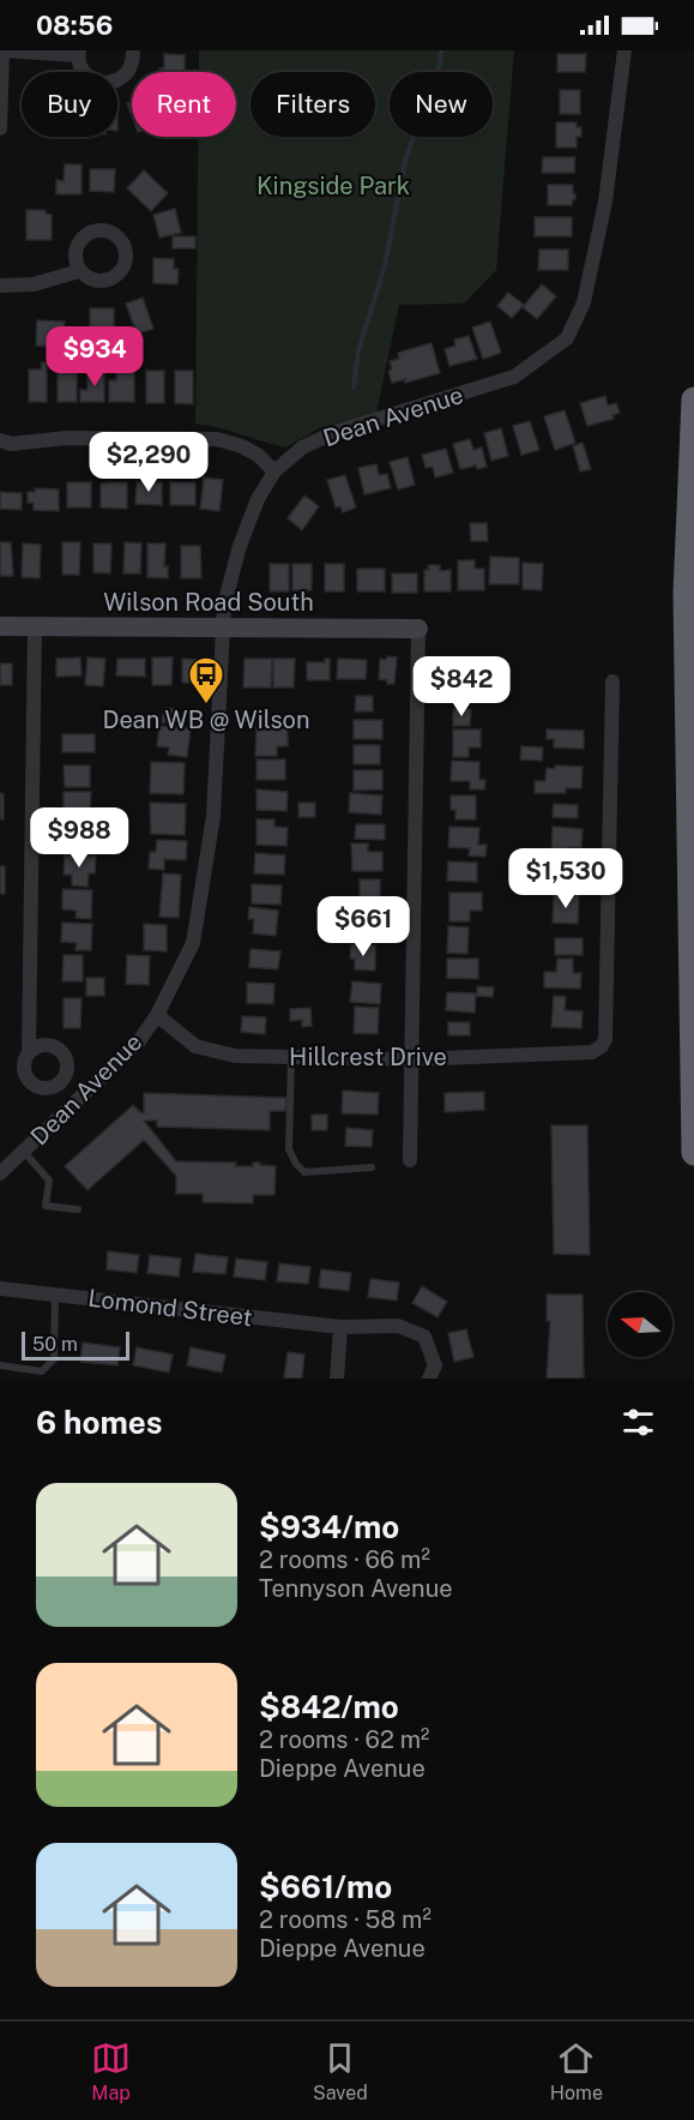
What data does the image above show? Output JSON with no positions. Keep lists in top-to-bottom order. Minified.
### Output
{"streets":{"main road":["Wilson Road South"],"street":["Dean Avenue","Hillcrest Drive","Lomond Street"]},"crossings":[["Dean Avenue","Wilson Road South"],["Dean Avenue","Hillcrest Drive"]],"parks":["Kingside Park"],"places":{"bus stop":["Dean WB @ Wilson"]},"scale_bar":"50 m","north":"left","page":{"status":"08:56","chip":["Buy","Rent","Filters","New"],"price":["$934","$2,290","$842","$988","$1,530","$661"],"scale":"50 m","heading":"6 homes","list":[{"name":"$934/mo","note":"2 rooms · 66 m² · Tennyson Avenue"},{"name":"$842/mo","note":"2 rooms · 62 m² · Dieppe Avenue"},{"name":"$661/mo","note":"2 rooms · 58 m² · Dieppe Avenue"}],"tabs":["Map","Saved","Home"]}}
